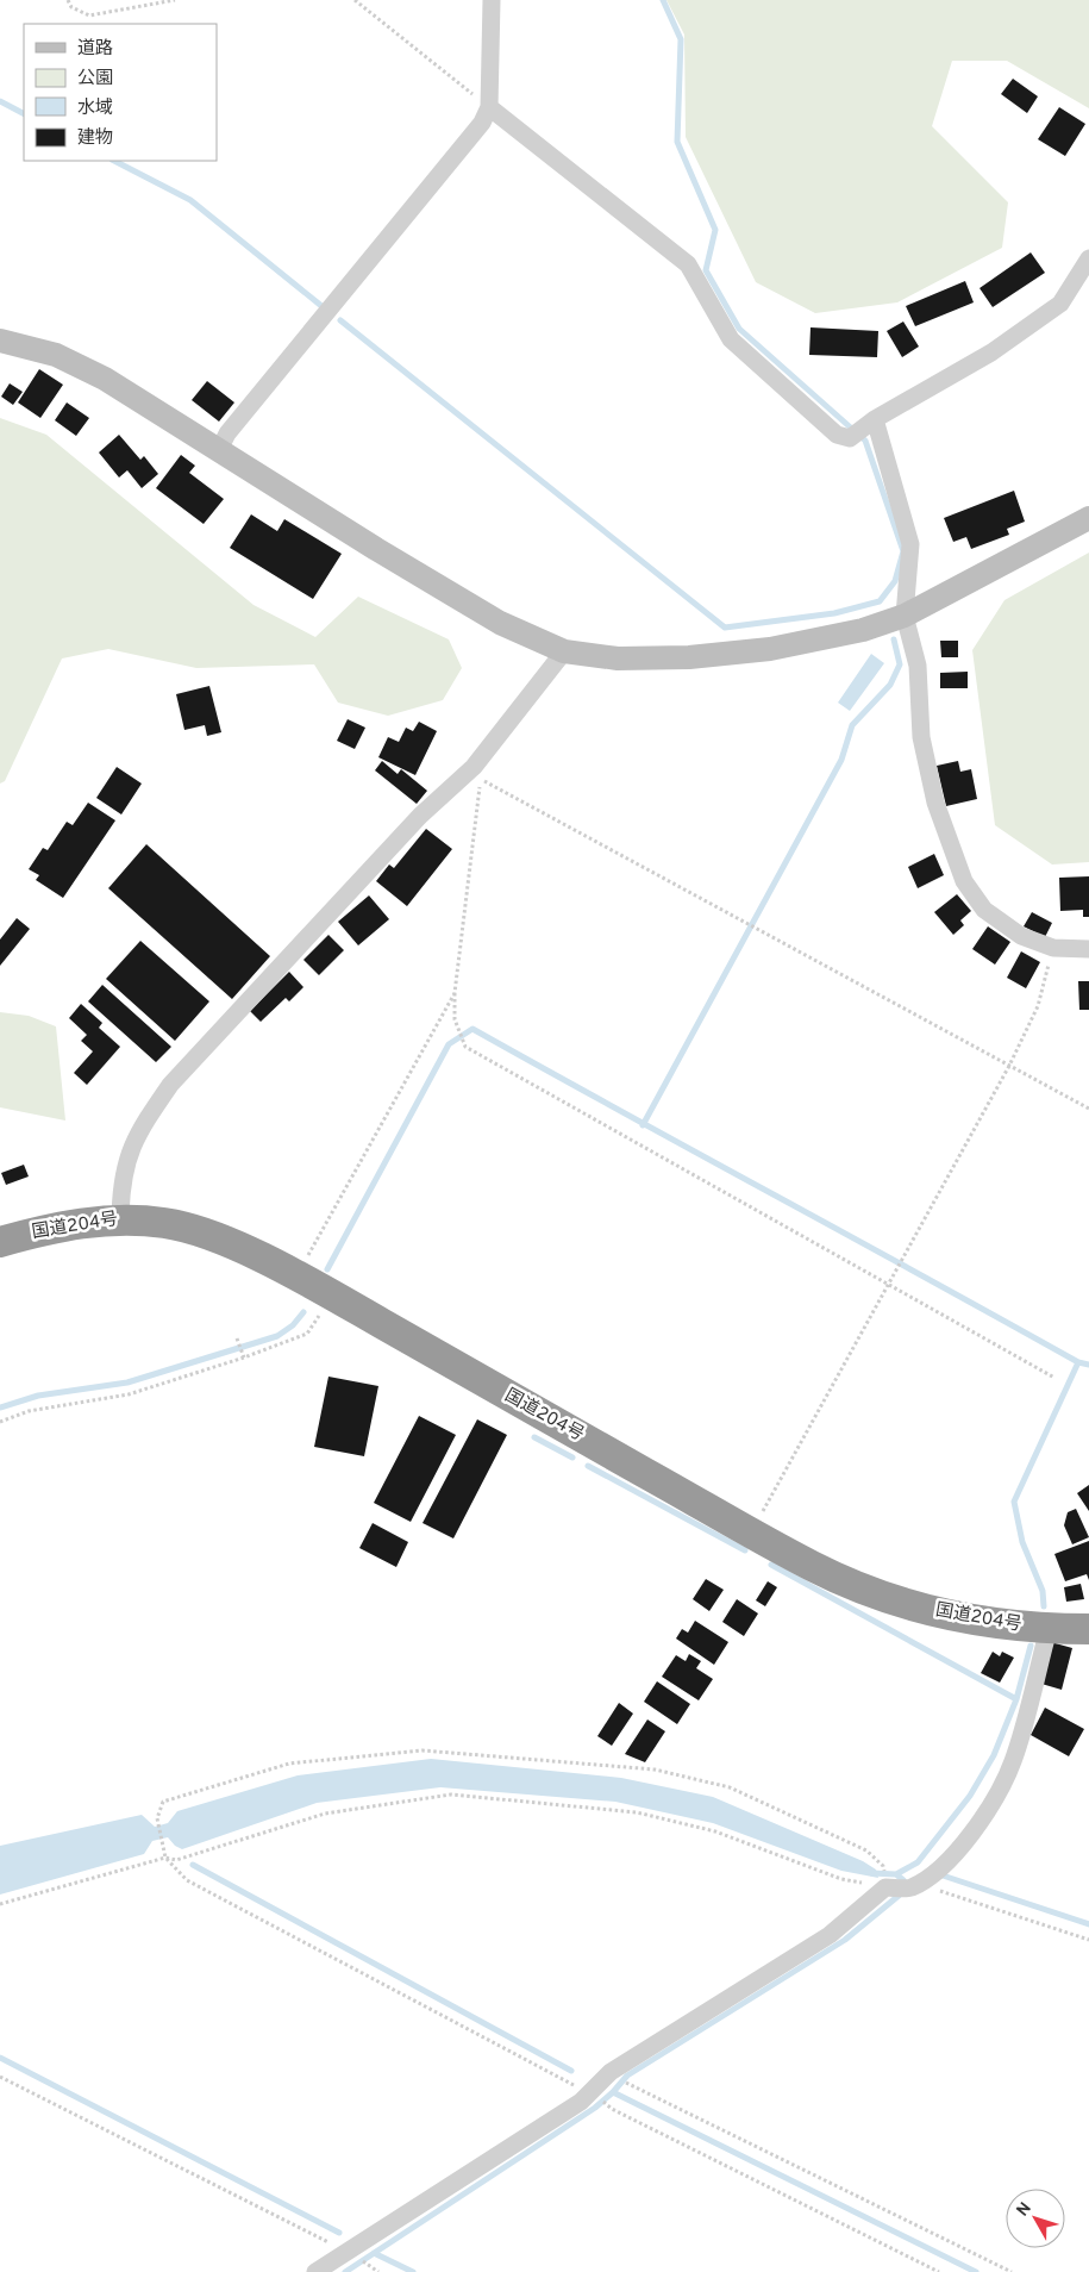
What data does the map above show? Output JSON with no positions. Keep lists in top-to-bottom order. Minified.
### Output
{"streets":{"highway":["国道204号"]},"legend":["道路","公園","水域","建物"],"north":"top left"}
